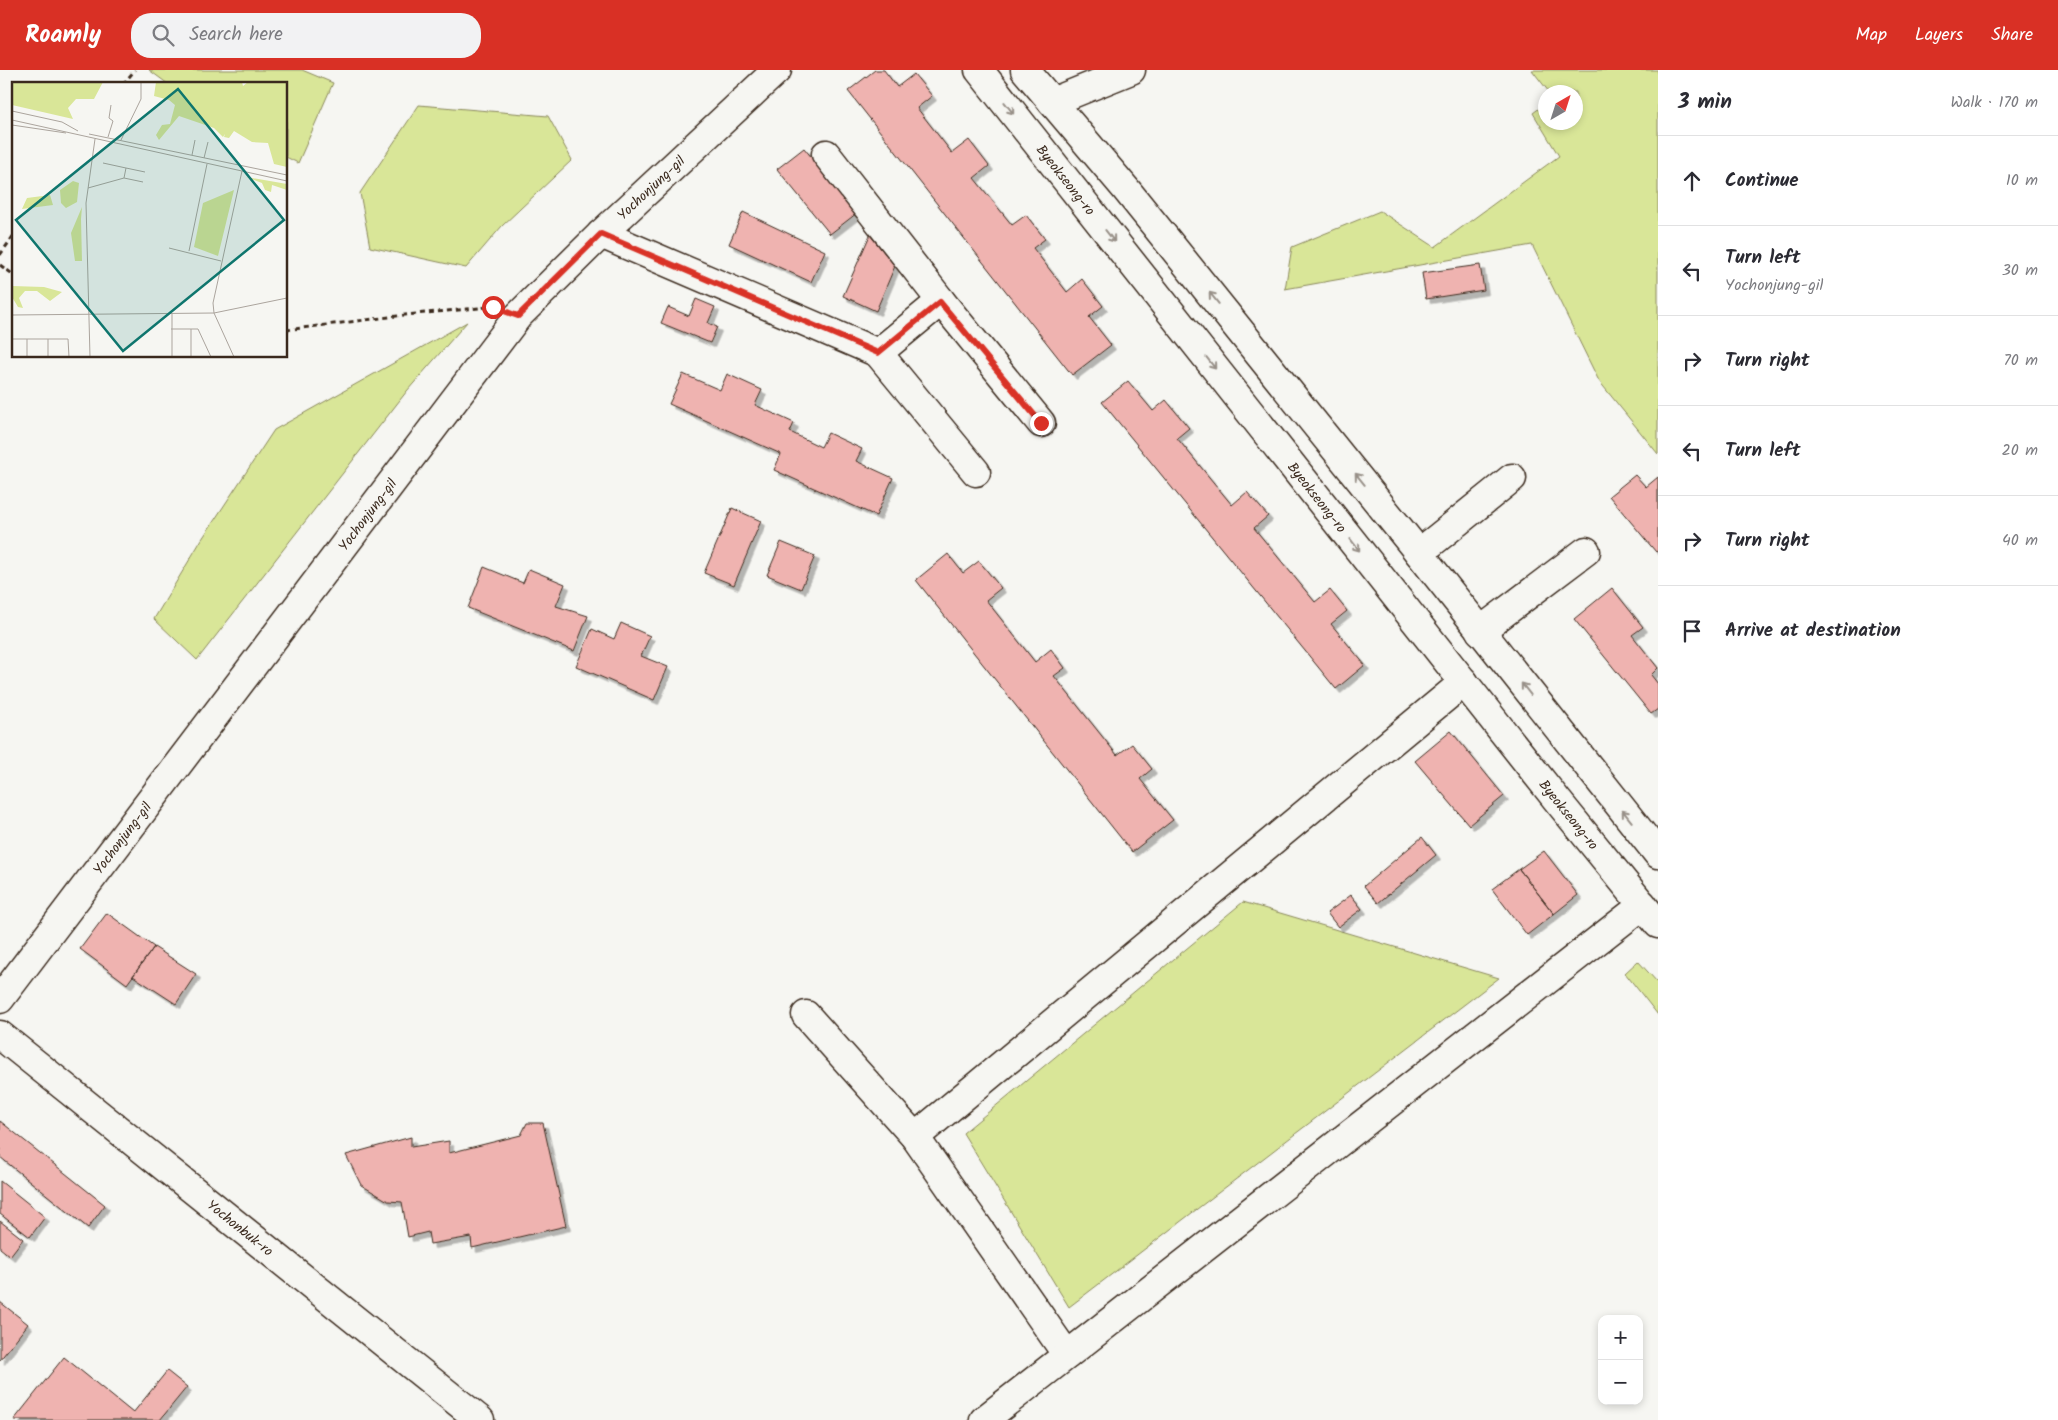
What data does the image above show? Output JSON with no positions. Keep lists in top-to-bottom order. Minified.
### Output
{"streets":{"street":["Byeokseong-ro","Yochonjung-gil","Yochonbuk-ro"]},"north":"top right","page":{"header":"Roamly","search":"Search here","nav":["Map","Layers","Share"],"heading":["3 min","Walk · 170 m"],"list":[["Continue","10 m"],["Turn left","Yochonjung-gil","30 m"],["Turn right","70 m"],["Turn left","20 m"],["Turn right","40 m"],"Arrive at destination"],"map_buttons":["+","−"]}}
